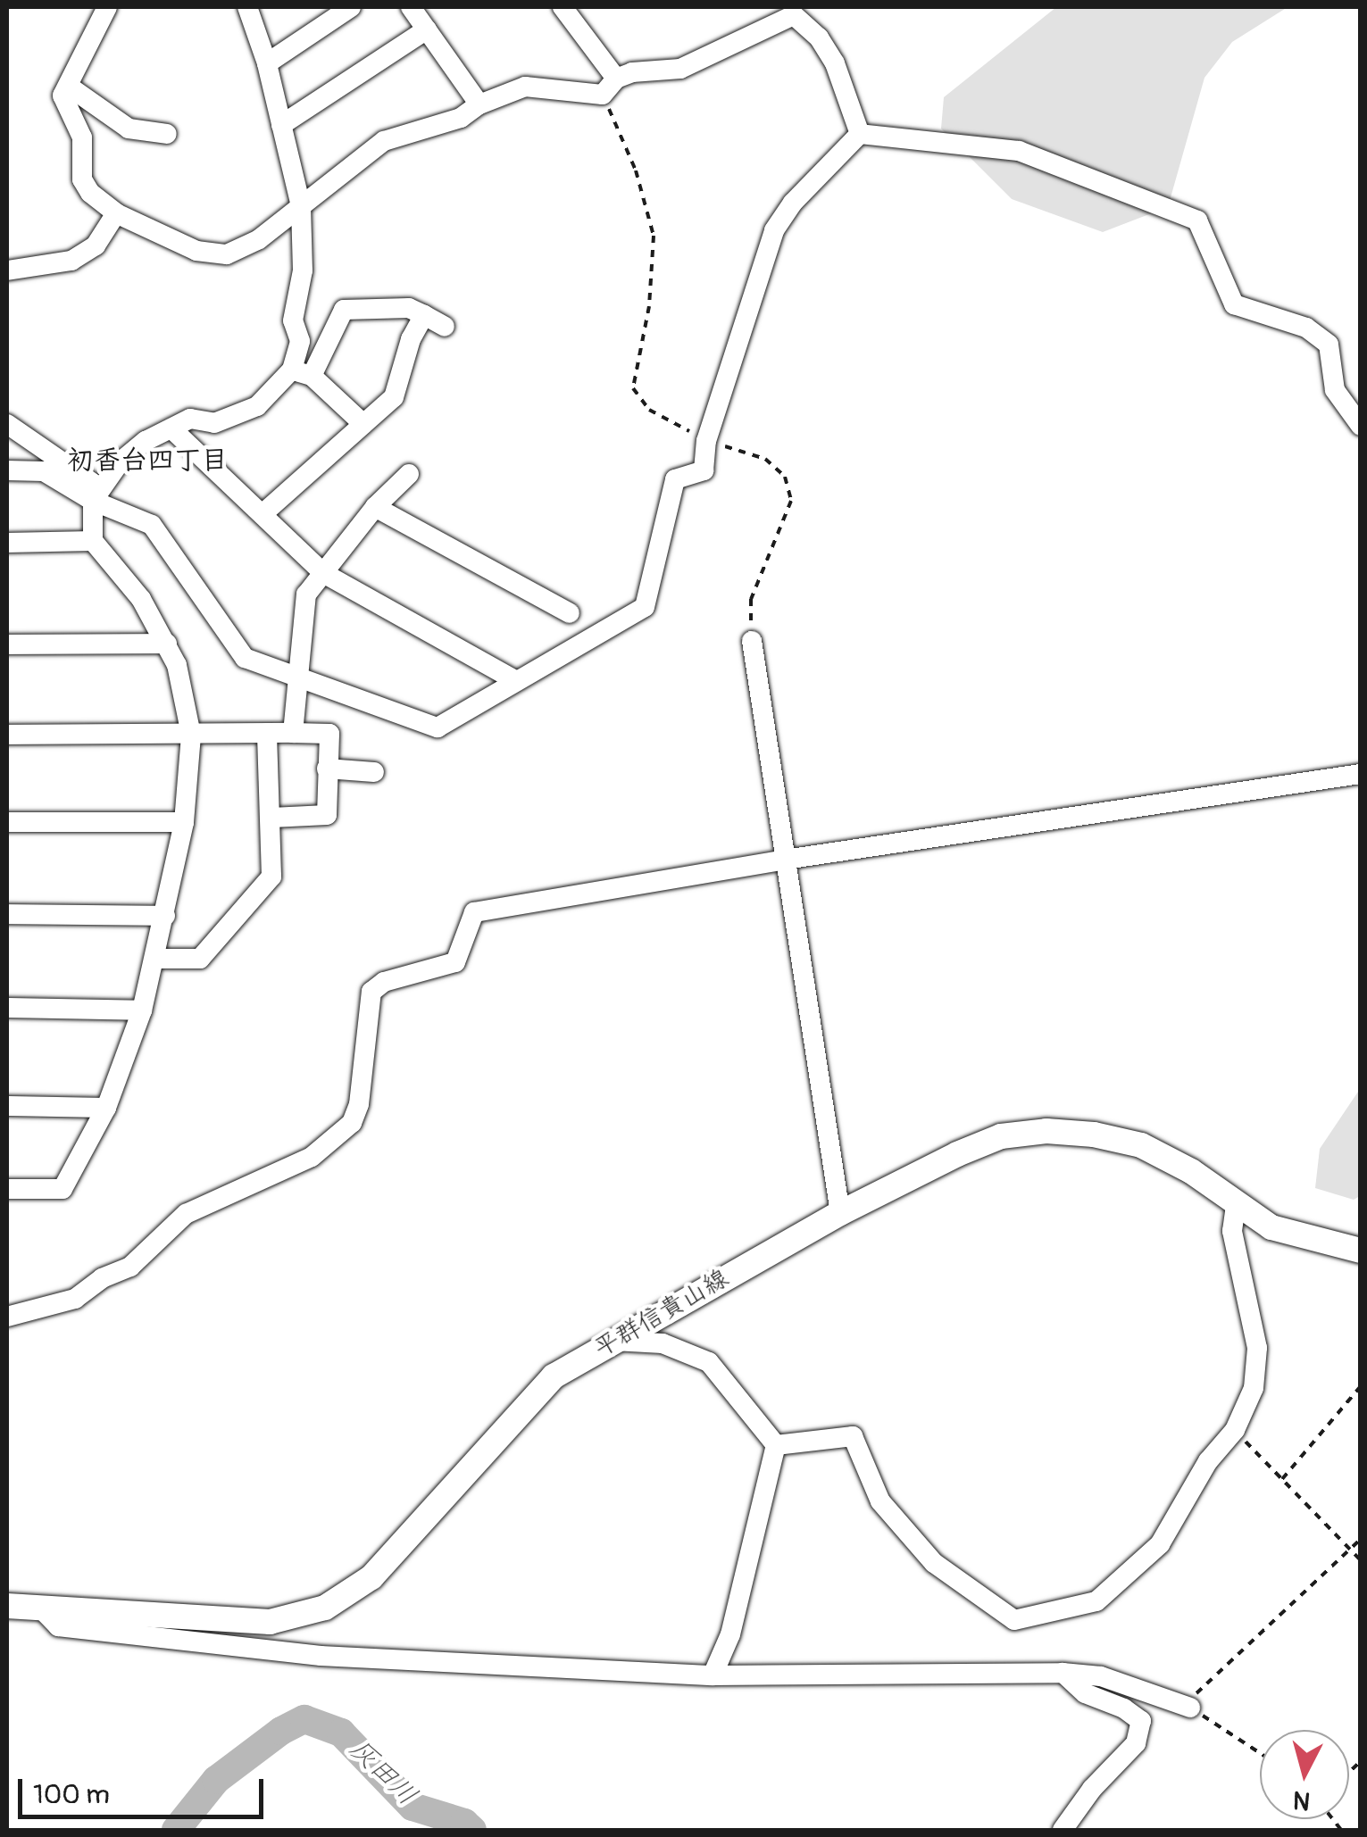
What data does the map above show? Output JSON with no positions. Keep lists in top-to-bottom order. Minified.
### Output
{"streets":{"main road":["平群信貴山線"]},"districts":["初香台四丁目"],"water":["灰田川"],"scale_bar":"100 m","north":"bottom"}
